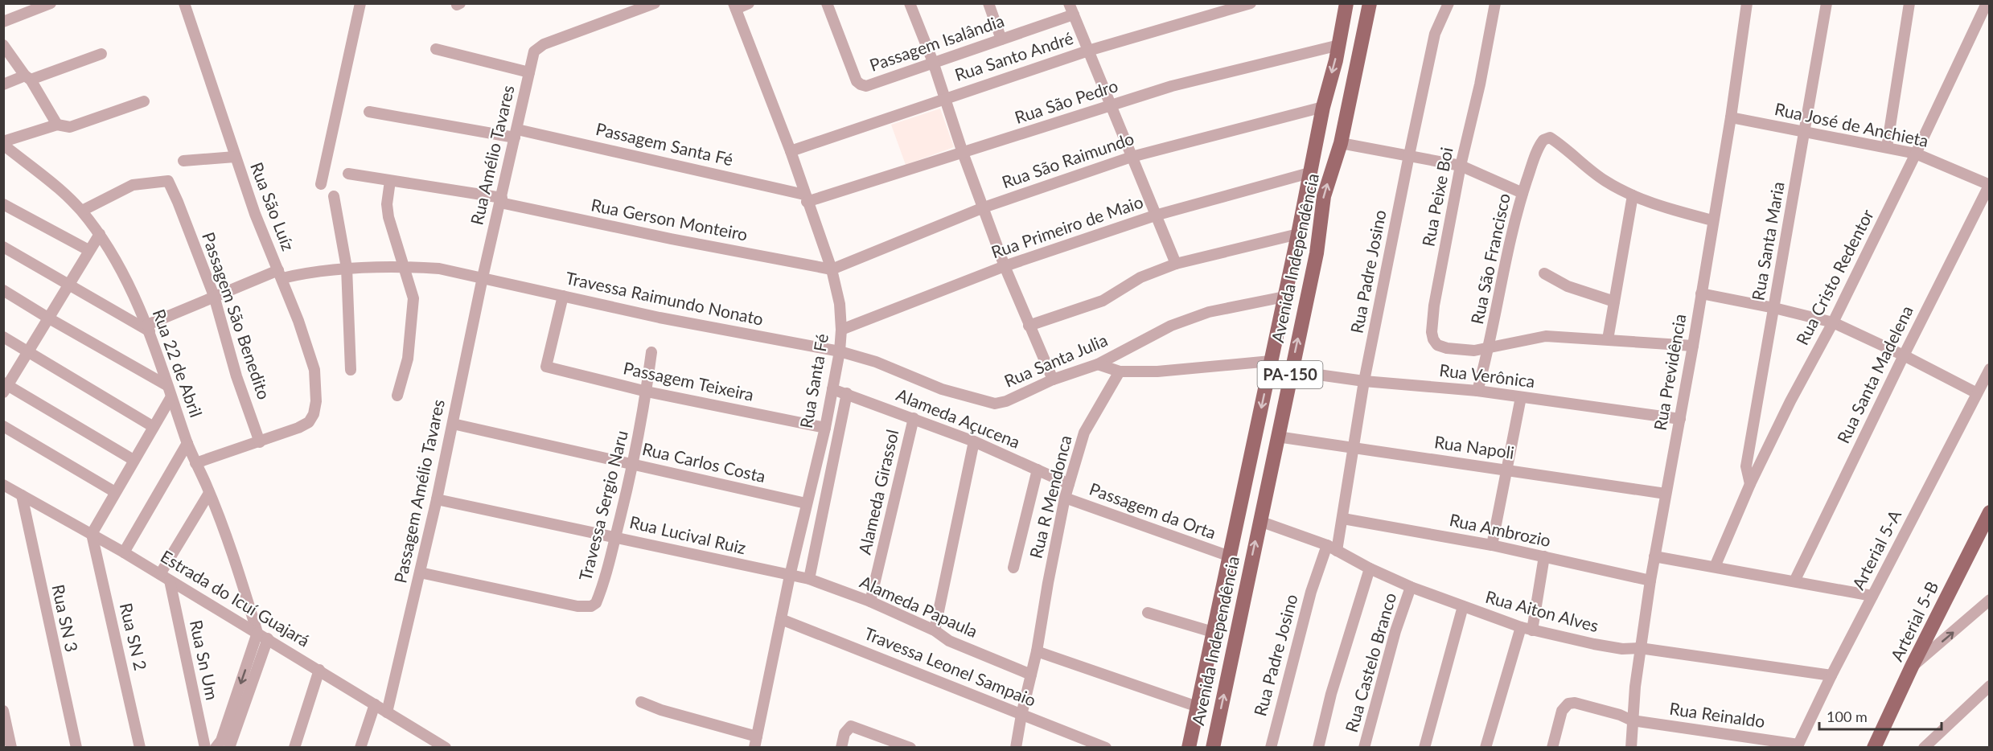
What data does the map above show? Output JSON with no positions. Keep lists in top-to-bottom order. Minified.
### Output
{"streets":{"main road":["Avenida Independência","PA-150","Arterial 5-B"],"street":["Passagem Isalândia","Rua Santo André","Rua São Pedro","Rua José de Anchieta","Passagem Santa Fé","Rua Amélio Tavares","Rua São Raimundo","Rua Peixe Boi","Rua São Luíz","Rua Gerson Monteiro","Rua Primeiro de Maio","Rua Santa Maria","Rua São Francisco","Rua Padre Josino","Rua Cristo Redentor","Travessa Raimundo Nonato","Passagem São Benedito","Rua Santa Julia","Rua 22 de Abril","Rua Previdência","Rua Santa Madelena","Rua Verônica","Rua Santa Fé","Passagem Teixeira","Alameda Açucena","Rua Napoli","Rua Carlos Costa","Passagem Amélio Tavares","Alameda Girassol","Rua R Mendonca","Travessa Sergio Naru","Passagem da Orta","Rua Ambrozio","Rua Lucival Ruiz","Arterial 5-A","Estrada do Icuí Guajará","Alameda Papaula","Rua Aiton Alves","Rua SN 3","Rua SN 2","Rua Sn Um","Rua Castelo Branco","Travessa Leonel Sampaio","Rua Reinaldo"]},"crossings":[["Rua Santo André","Rua Santa Fé"],["Rua São Pedro","Passagem Santa Fé"],["Rua São Pedro","Avenida Independência"],["Rua São Pedro","Rua Santa Fé"],["Rua José de Anchieta","Rua Santa Maria"],["Rua José de Anchieta","Rua Cristo Redentor"],["Rua José de Anchieta","Rua Previdência"],["Rua José de Anchieta","Rua Santa Madelena"],["Passagem Santa Fé","Rua Amélio Tavares"],["Passagem Santa Fé","Rua Santa Fé"],["Rua Amélio Tavares","Rua Gerson Monteiro"],["Rua Amélio Tavares","Travessa Raimundo Nonato"],["Rua Amélio Tavares","Passagem Amélio Tavares"],["Rua São Raimundo","Rua Gerson Monteiro"],["Rua São Raimundo","Avenida Independência"],["Rua São Raimundo","Rua Santa Fé"],["Rua Peixe Boi","Rua São Francisco"],["Rua Peixe Boi","Rua Previdência"],["Rua São Luíz","Travessa Raimundo Nonato"],["Rua São Luíz","Passagem São Benedito"],["Rua Gerson Monteiro","Rua Santa Fé"],["Rua Primeiro de Maio","Avenida Independência"],["Rua Primeiro de Maio","Rua Santa Fé"],["Rua Santa Maria","Rua Cristo Redentor"],["Avenida Independência","Rua Santa Julia"],["Avenida Independência","Rua Verônica"],["Avenida Independência","Rua Napoli"],["Avenida Independência","Passagem da Orta"],["Avenida Independência","Rua Aiton Alves"],["Rua São Francisco","Rua Verônica"],["Rua Padre Josino","Rua Verônica"],["Rua Padre Josino","Rua Napoli"],["Rua Padre Josino","Rua Ambrozio"],["Rua Padre Josino","Rua Aiton Alves"],["Travessa Raimundo Nonato","Passagem São Benedito"],["Travessa Raimundo Nonato","Rua Santa Julia"],["Travessa Raimundo Nonato","Rua 22 de Abril"],["Travessa Raimundo Nonato","Rua Santa Fé"],["Travessa Raimundo Nonato","Passagem Teixeira"],["Travessa Raimundo Nonato","Passagem Amélio Tavares"],["Passagem São Benedito","Rua 22 de Abril"],["Rua Santa Julia","Rua Santa Fé"],["Rua 22 de Abril","Estrada do Icuí Guajará"],["Rua Previdência","Rua Verônica"],["Rua Previdência","Rua Napoli"],["Rua Previdência","Rua Ambrozio"],["Rua Previdência","Rua Aiton Alves"],["Rua Previdência","Rua Reinaldo"],["Rua Santa Fé","Passagem Teixeira"],["Rua Santa Fé","Alameda Açucena"],["Rua Santa Fé","Rua Carlos Costa"],["Rua Santa Fé","Rua Lucival Ruiz"],["Rua Santa Fé","Alameda Papaula"],["Rua Santa Fé","Travessa Leonel Sampaio"],["Passagem Teixeira","Travessa Sergio Naru"],["Alameda Açucena","Alameda Girassol"],["Alameda Açucena","Rua R Mendonca"],["Rua Carlos Costa","Passagem Amélio Tavares"],["Rua Carlos Costa","Travessa Sergio Naru"],["Passagem Amélio Tavares","Travessa Sergio Naru"],["Passagem Amélio Tavares","Rua Lucival Ruiz"],["Passagem Amélio Tavares","Estrada do Icuí Guajará"],["Alameda Girassol","Alameda Papaula"],["Rua R Mendonca","Passagem da Orta"],["Rua R Mendonca","Alameda Papaula"],["Rua R Mendonca","Travessa Leonel Sampaio"],["Travessa Sergio Naru","Rua Lucival Ruiz"],["Rua Lucival Ruiz","Alameda Papaula"],["Arterial 5-A","Rua Aiton Alves"],["Arterial 5-A","Rua Reinaldo"],["Estrada do Icuí Guajará","Rua SN 3"],["Estrada do Icuí Guajará","Rua SN 2"],["Estrada do Icuí Guajará","Rua Sn Um"],["Rua Aiton Alves","Rua Castelo Branco"]],"scale_bar":"100 m"}
